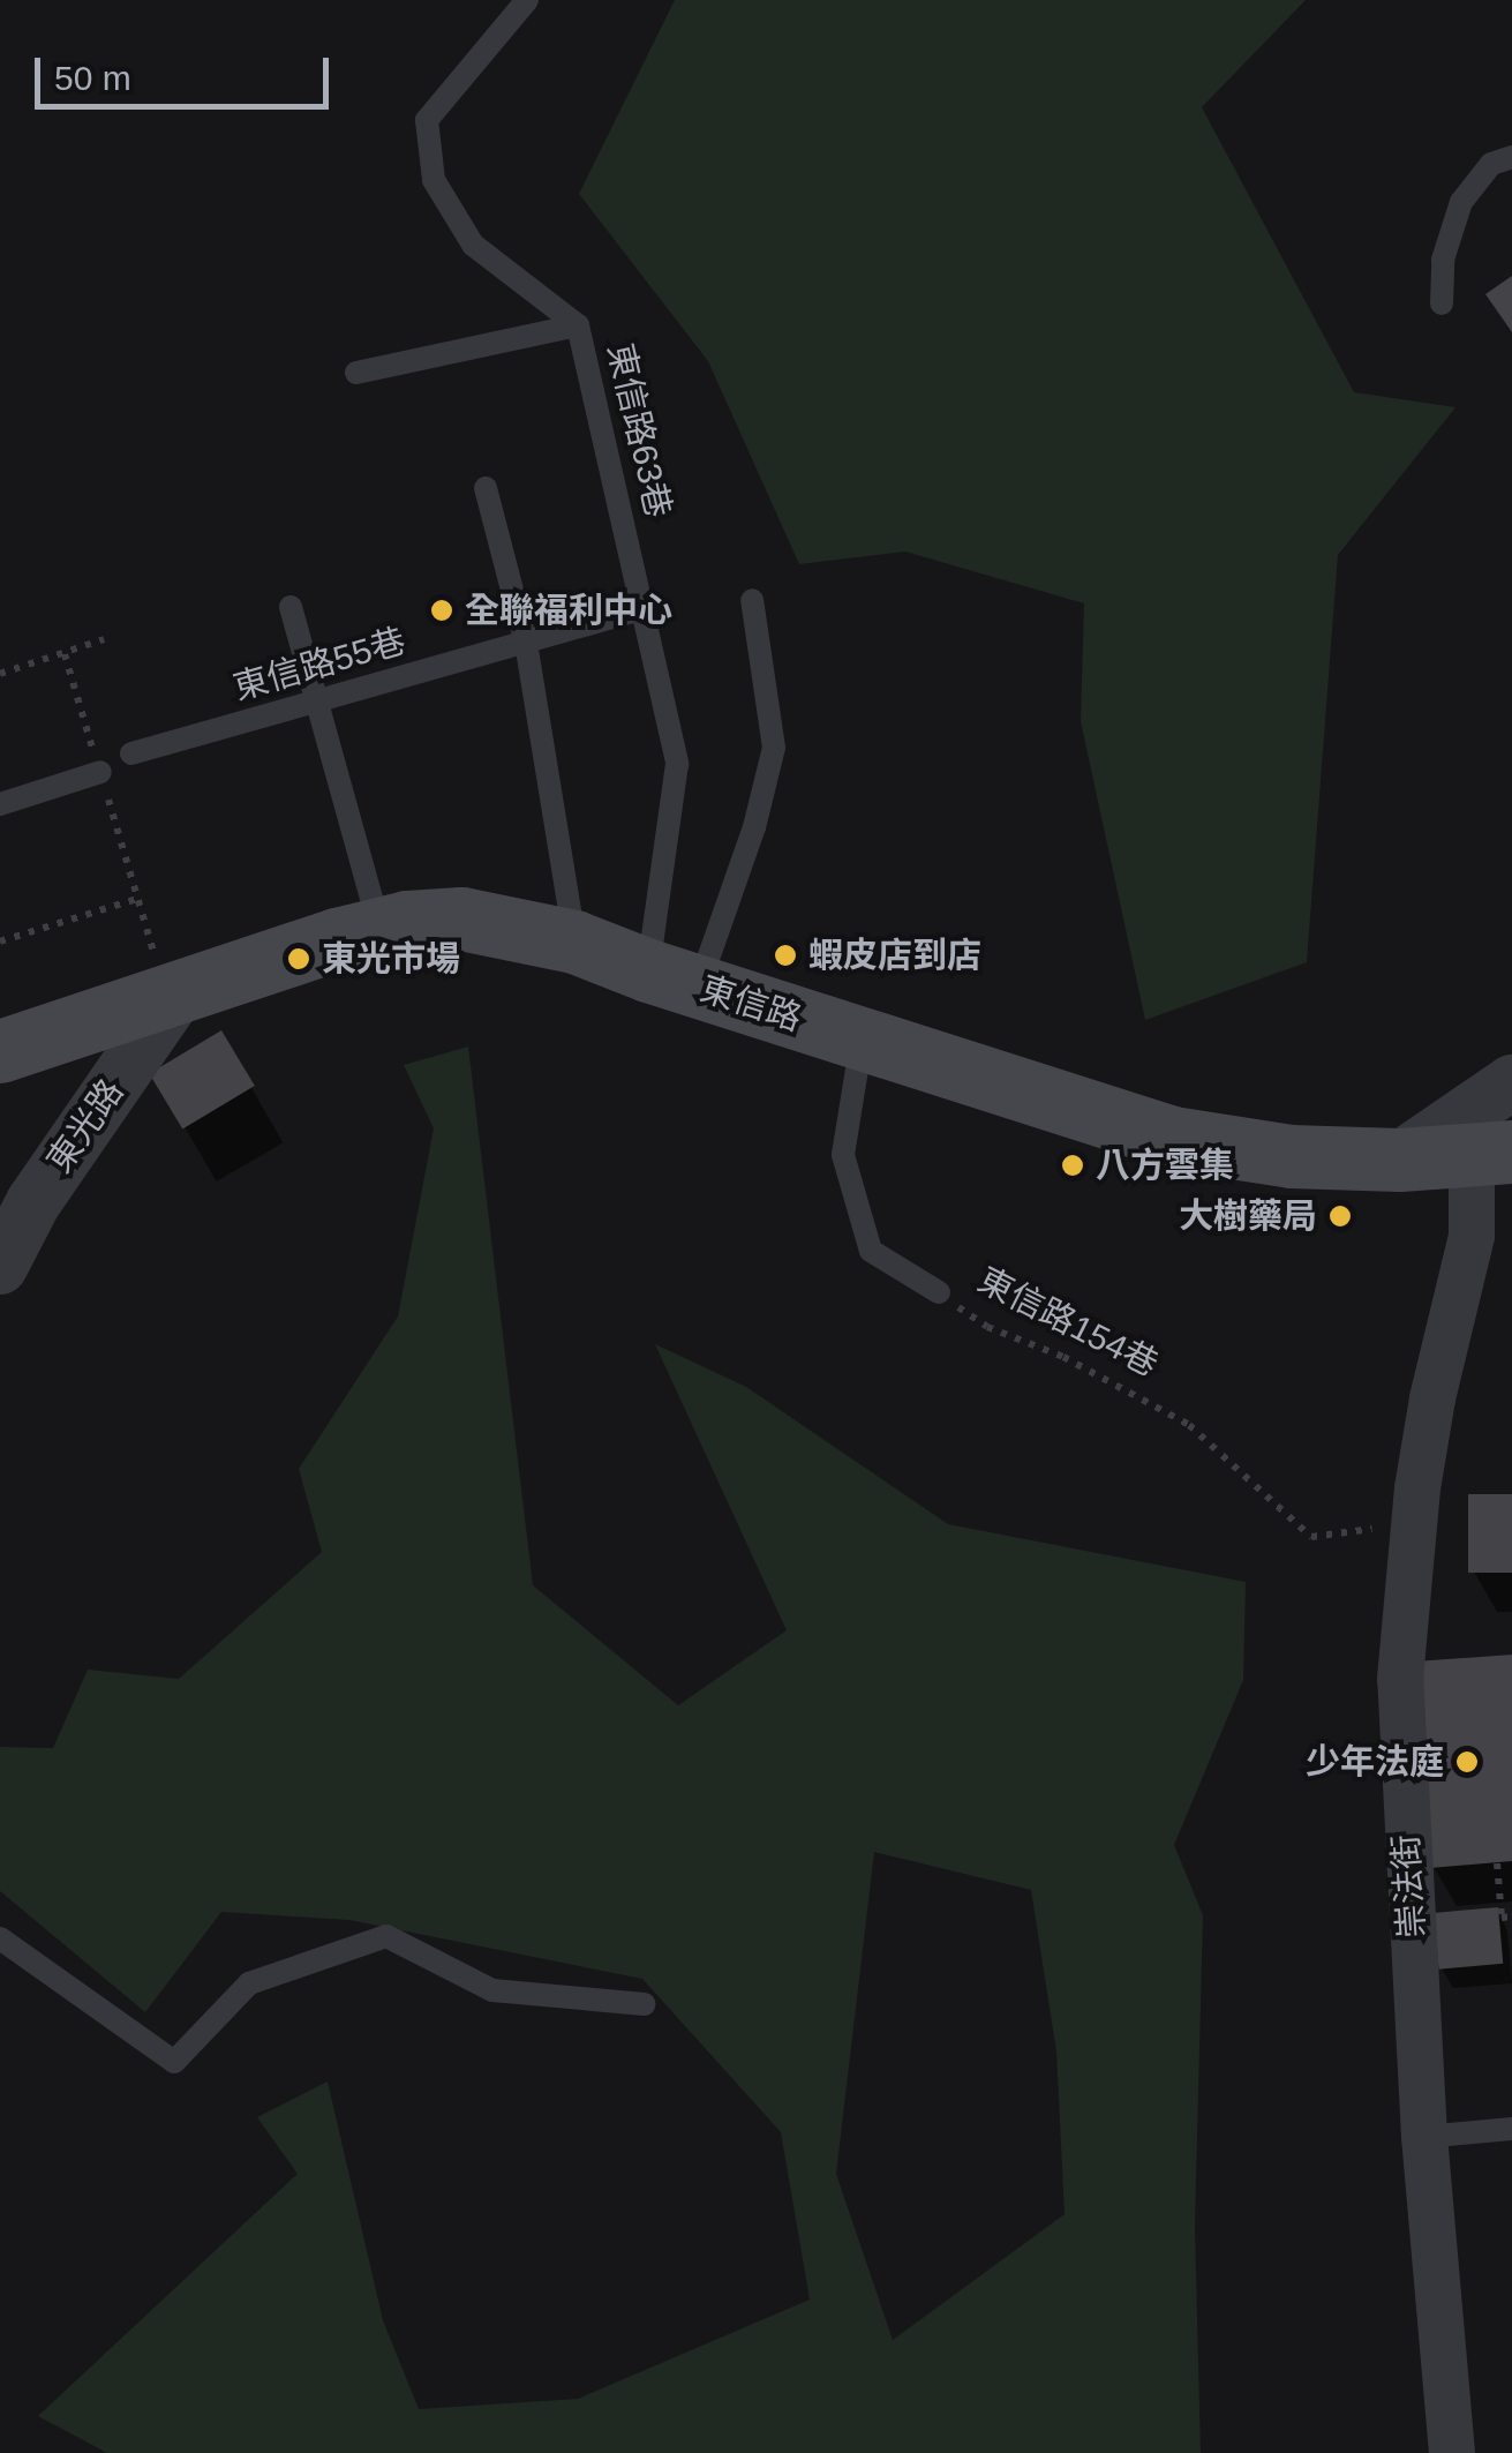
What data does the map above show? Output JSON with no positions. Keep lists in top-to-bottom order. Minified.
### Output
{"streets":{"main road":["東信路"],"street":["東光路","崇法街"],"lane":["東信路63巷","東信路55巷","東信路154巷"]},"crossings":[["東信路63巷","東信路55巷"],["東信路63巷","東信路"],["東信路","東光路"],["東信路","東信路154巷"],["東信路","崇法街"],["東信路154巷","崇法街"]],"places":["全聯福利中心","蝦皮店到店","東光市場","八方雲集","大樹藥局","少年法庭"],"scale_bar":"50 m"}
